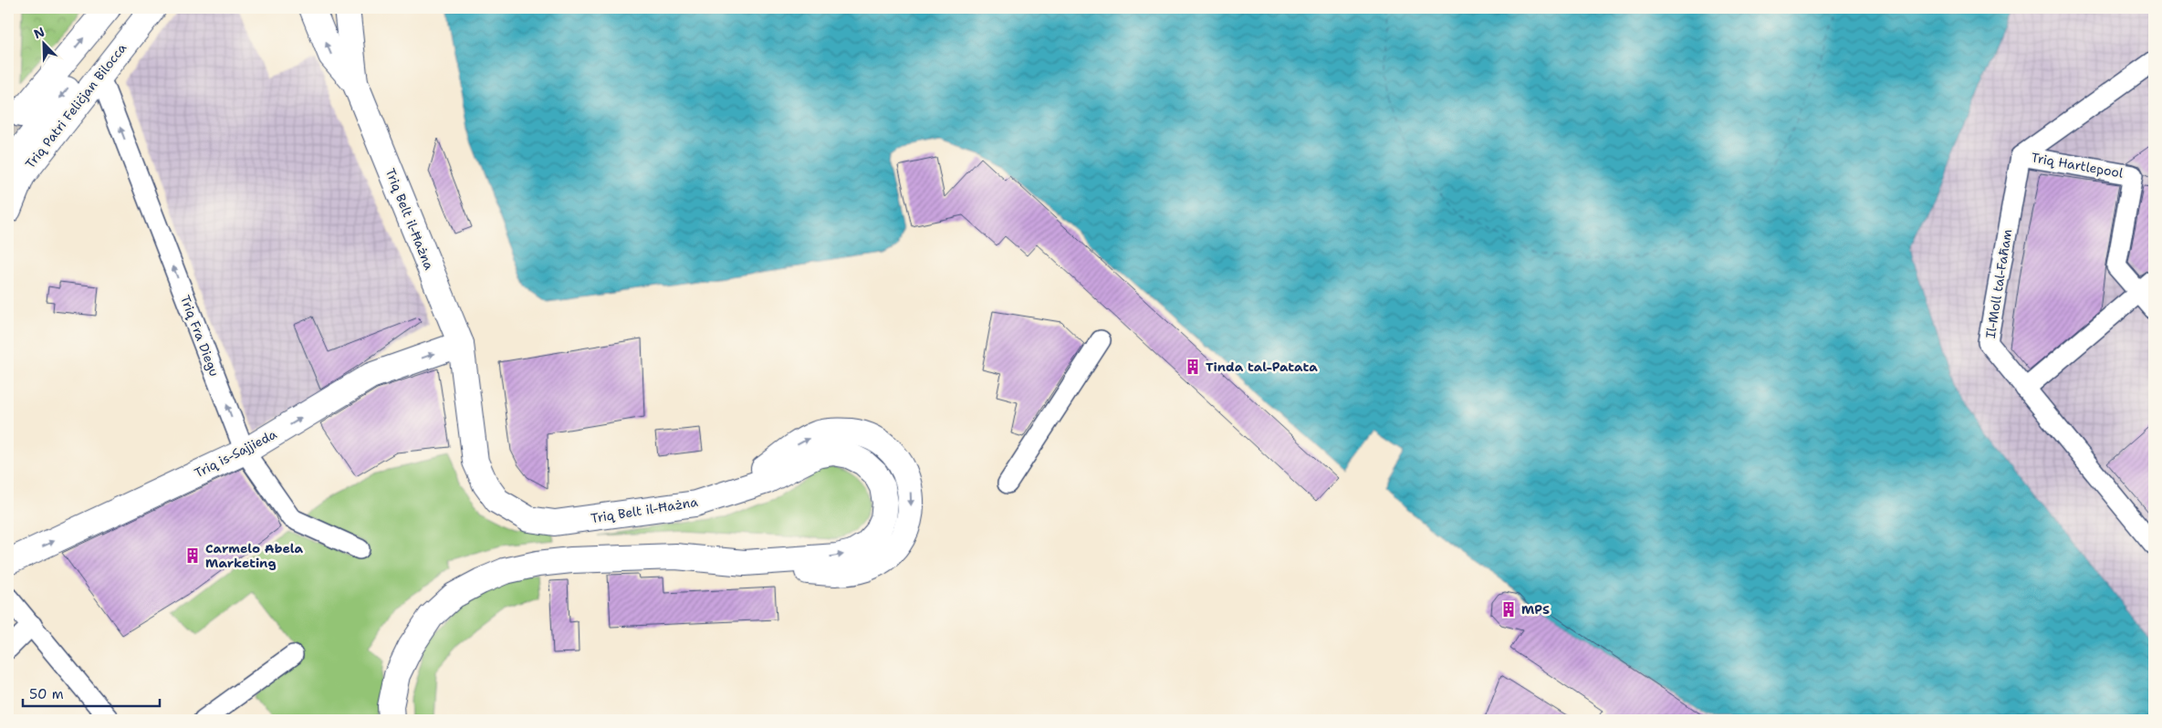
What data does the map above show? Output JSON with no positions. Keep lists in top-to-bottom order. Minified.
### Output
{"streets":{"main road":["Triq Patri Feliċjan Bilocca","Triq Belt il-Ħażna","Triq is-Sajjieda"],"street":["Triq Hartlepool","Il-Moll tal-Faħam","Triq Fra Diegu"]},"crossings":[["Triq Patri Feliċjan Bilocca","Triq Fra Diegu"],["Triq Hartlepool","Il-Moll tal-Faħam"],["Triq Belt il-Ħażna","Triq is-Sajjieda"],["Triq Fra Diegu","Triq is-Sajjieda"]],"one_way":["Triq Fra Diegu","Triq is-Sajjieda"],"places":{"building":["Tinda tal-Patata","Carmelo Abela Marketing","MPS"]},"scale_bar":"50 m","north":"top left"}
